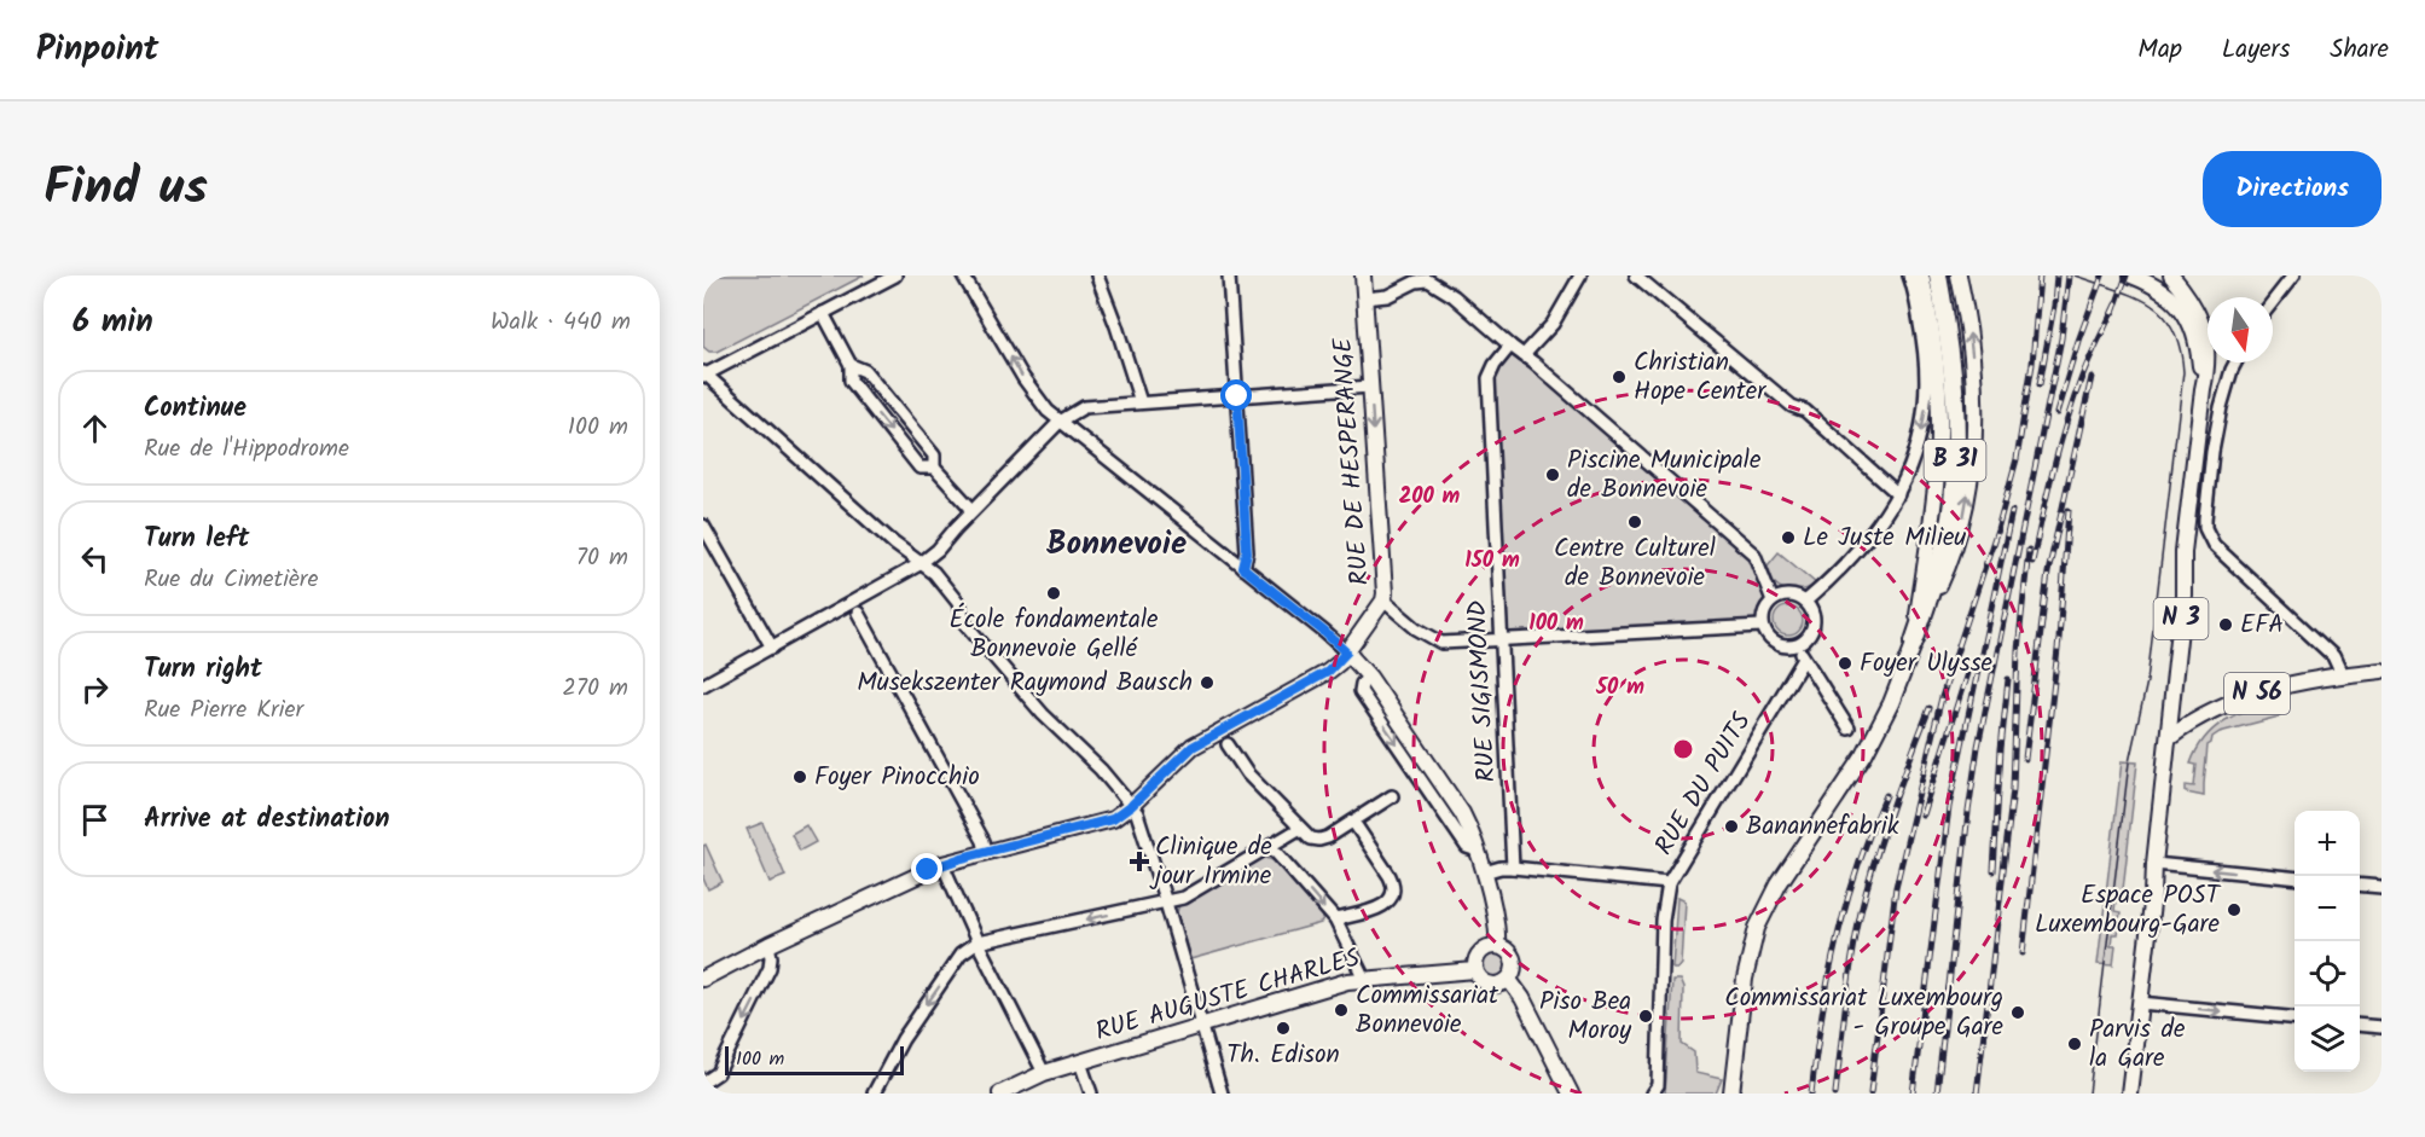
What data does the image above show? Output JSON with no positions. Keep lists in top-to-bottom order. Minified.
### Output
{"streets":{"highway":["B 31"],"main road":["RUE DE HESPERANGE","N 3","N 56","RUE AUGUSTE CHARLES"],"street":["RUE SIGISMOND","RUE DU PUITS"]},"crossings":[["N 3","N 56"],["RUE SIGISMOND","RUE DU PUITS"]],"districts":["Bonnevoie"],"places":{"other":["Christian Hope Center","Piscine Municipale de Bonnevoie","Centre Culturel de Bonnevoie","Le Juste Milieu","École fondamentale Bonnevoie Gellé","EFA","Foyer Ulysse","Musekszenter Raymond Bausch","Foyer Pinocchio","Banannefabrik","Espace POST Luxembourg-Gare","Commissariat Bonnevoie","Commissariat Luxembourg - Groupe Gare","Piso Bea Moroy","Th. Edison","Parvis de la Gare"],"health":["Clinique de jour Irmine"]},"scale_bar":"100 m","north":"bottom","page":{"header":"Pinpoint","nav":["Map","Layers","Share"],"title":"Find us","buttons":"Directions","heading":["6 min","Walk · 440 m"],"list":[["Continue","Rue de l'Hippodrome","100 m"],["Turn left","Rue du Cimetière","70 m"],["Turn right","Rue Pierre Krier","270 m"],"Arrive at destination"],"map_buttons":["+","−"],"scale":"100 m"},"rings":["200 m","150 m","100 m","50 m"]}
